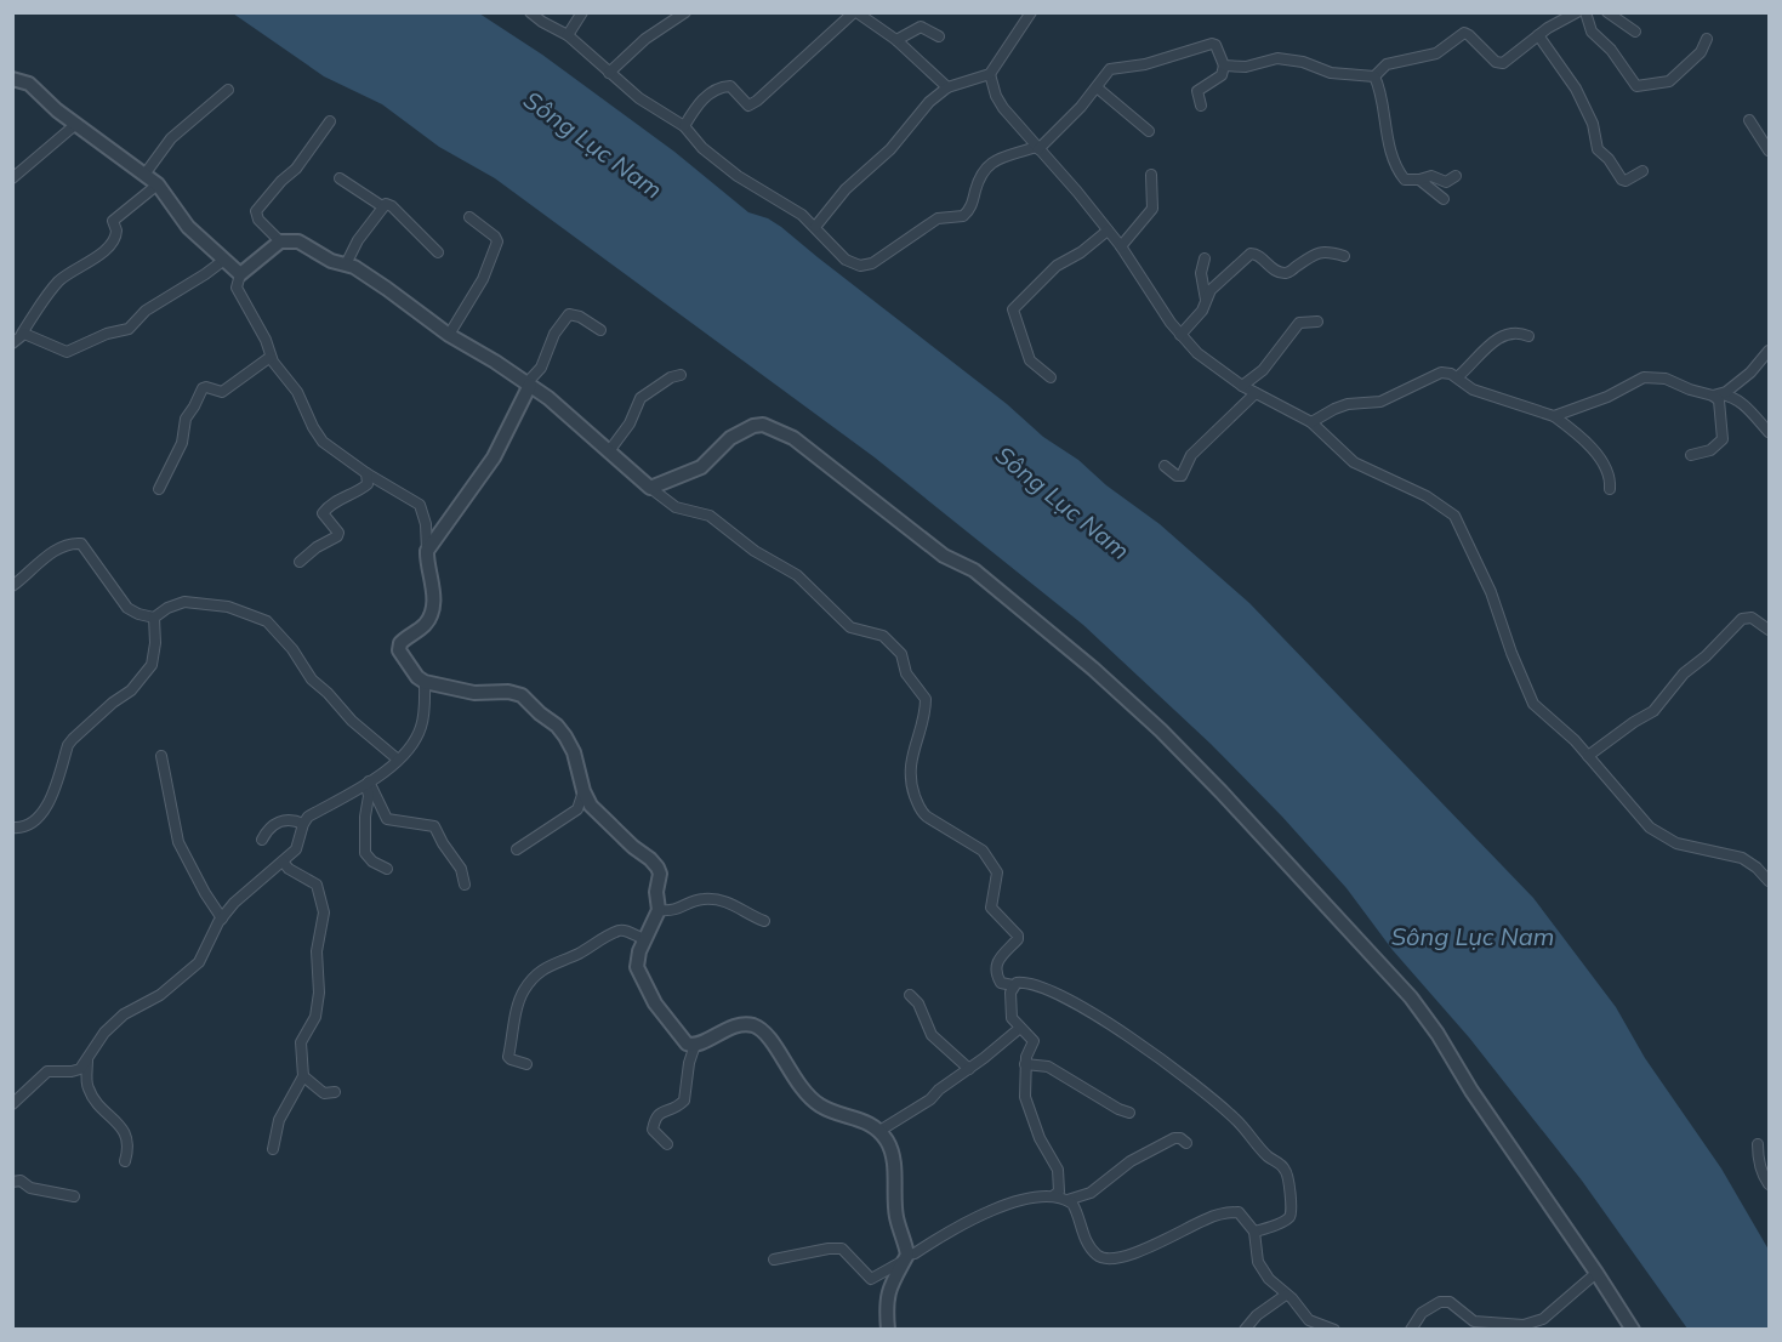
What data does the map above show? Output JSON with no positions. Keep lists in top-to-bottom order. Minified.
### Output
{"water":["Sông Lục Nam"]}
